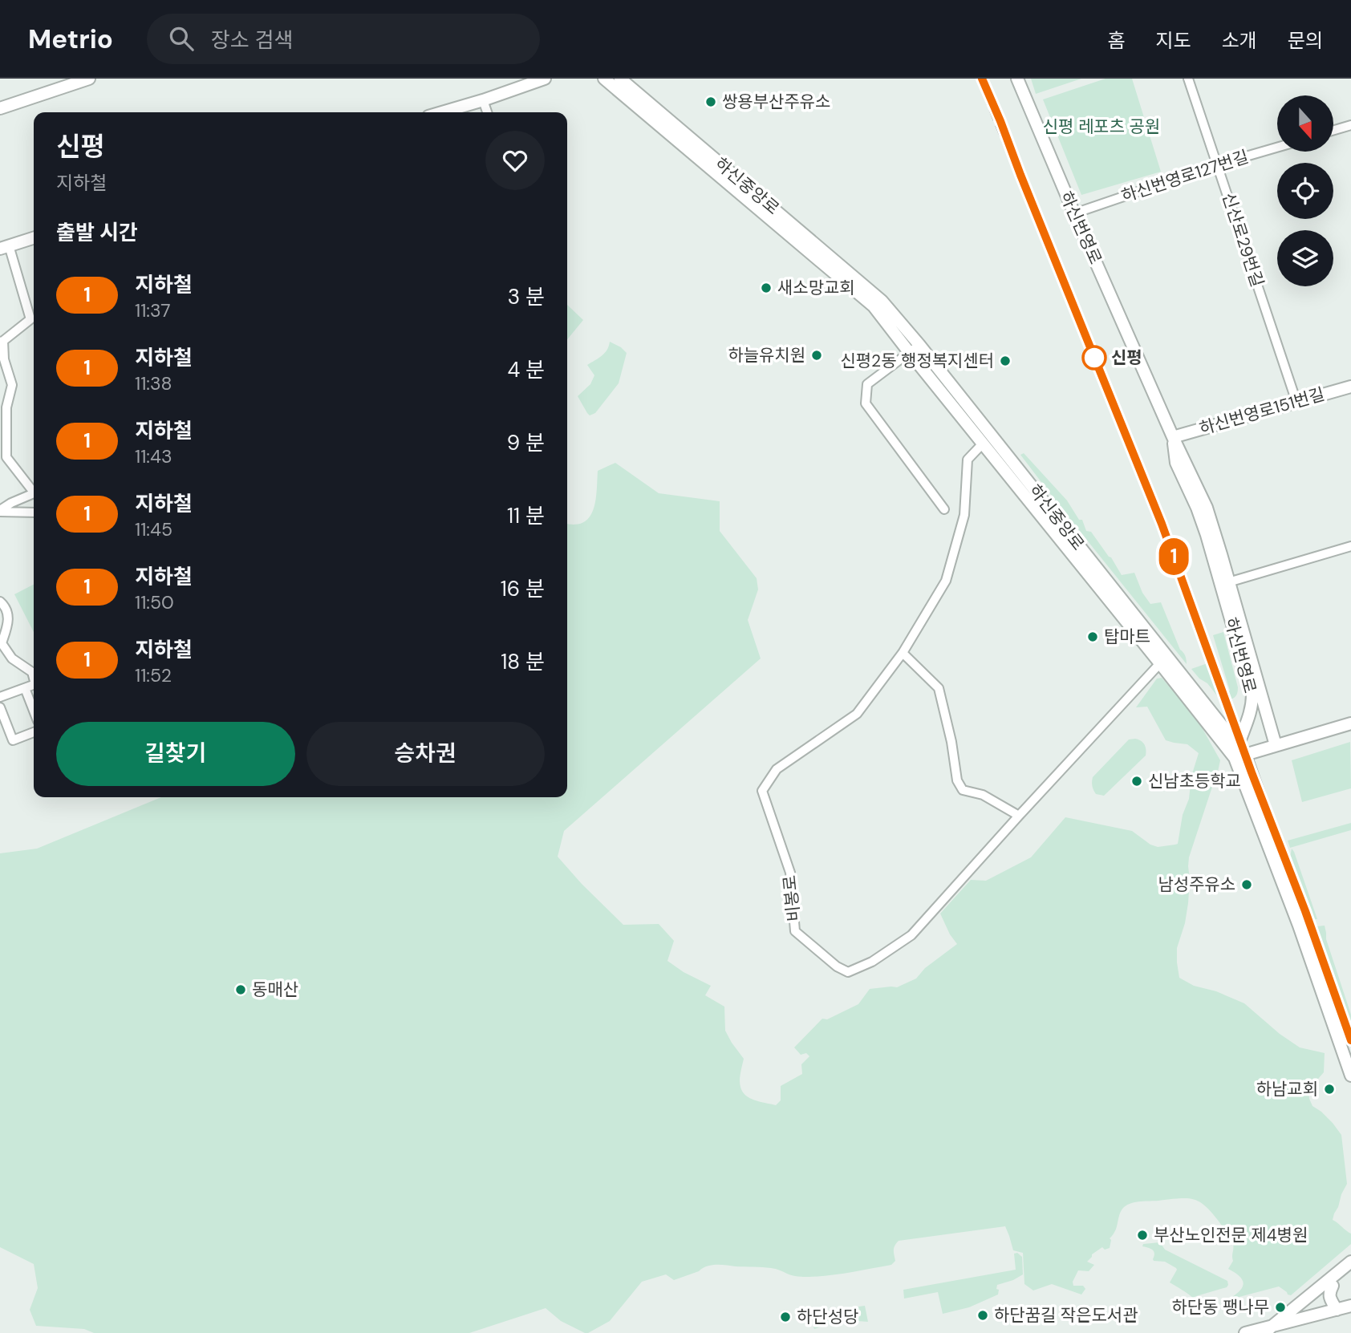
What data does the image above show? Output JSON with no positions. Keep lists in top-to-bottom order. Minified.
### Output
{"streets":{"street":["하신번영로127번길","하신중앙로","하신번영로","신산로29번길","하신번영로151번길","비봉로"]},"crossings":[["하신번영로127번길","하신번영로"],["하신번영로127번길","신산로29번길"],["하신중앙로","비봉로"],["하신번영로","하신번영로151번길"],["신산로29번길","하신번영로151번길"]],"parks":["신평 레포츠 공원"],"places":["쌍용부산주유소","새소망교회","하늘유치원","신평","신평2동 행정복지센터","탑마트","신남초등학교","남성주유소","동매산","하남교회","부산노인전문 제4병원","하단동 팽나무","하단꿈길 작은도서관","하단성당"],"lines":["metro line 1"],"north":"bottom","page":{"header":"Metrio","search":"장소 검색","nav":["홈","지도","소개","문의"],"on_map":"1","heading":[["신평","지하철"],"출발 시간"],"list":[{"mark":"1","name":"지하철","note":"11:37","value":"3 분"},{"mark":"1","name":"지하철","note":"11:38","value":"4 분"},{"mark":"1","name":"지하철","note":"11:43","value":"9 분"},{"mark":"1","name":"지하철","note":"11:45","value":"11 분"},{"mark":"1","name":"지하철","note":"11:50","value":"16 분"},{"mark":"1","name":"지하철","note":"11:52","value":"18 분"}],"buttons":["길찾기","승차권"]}}
